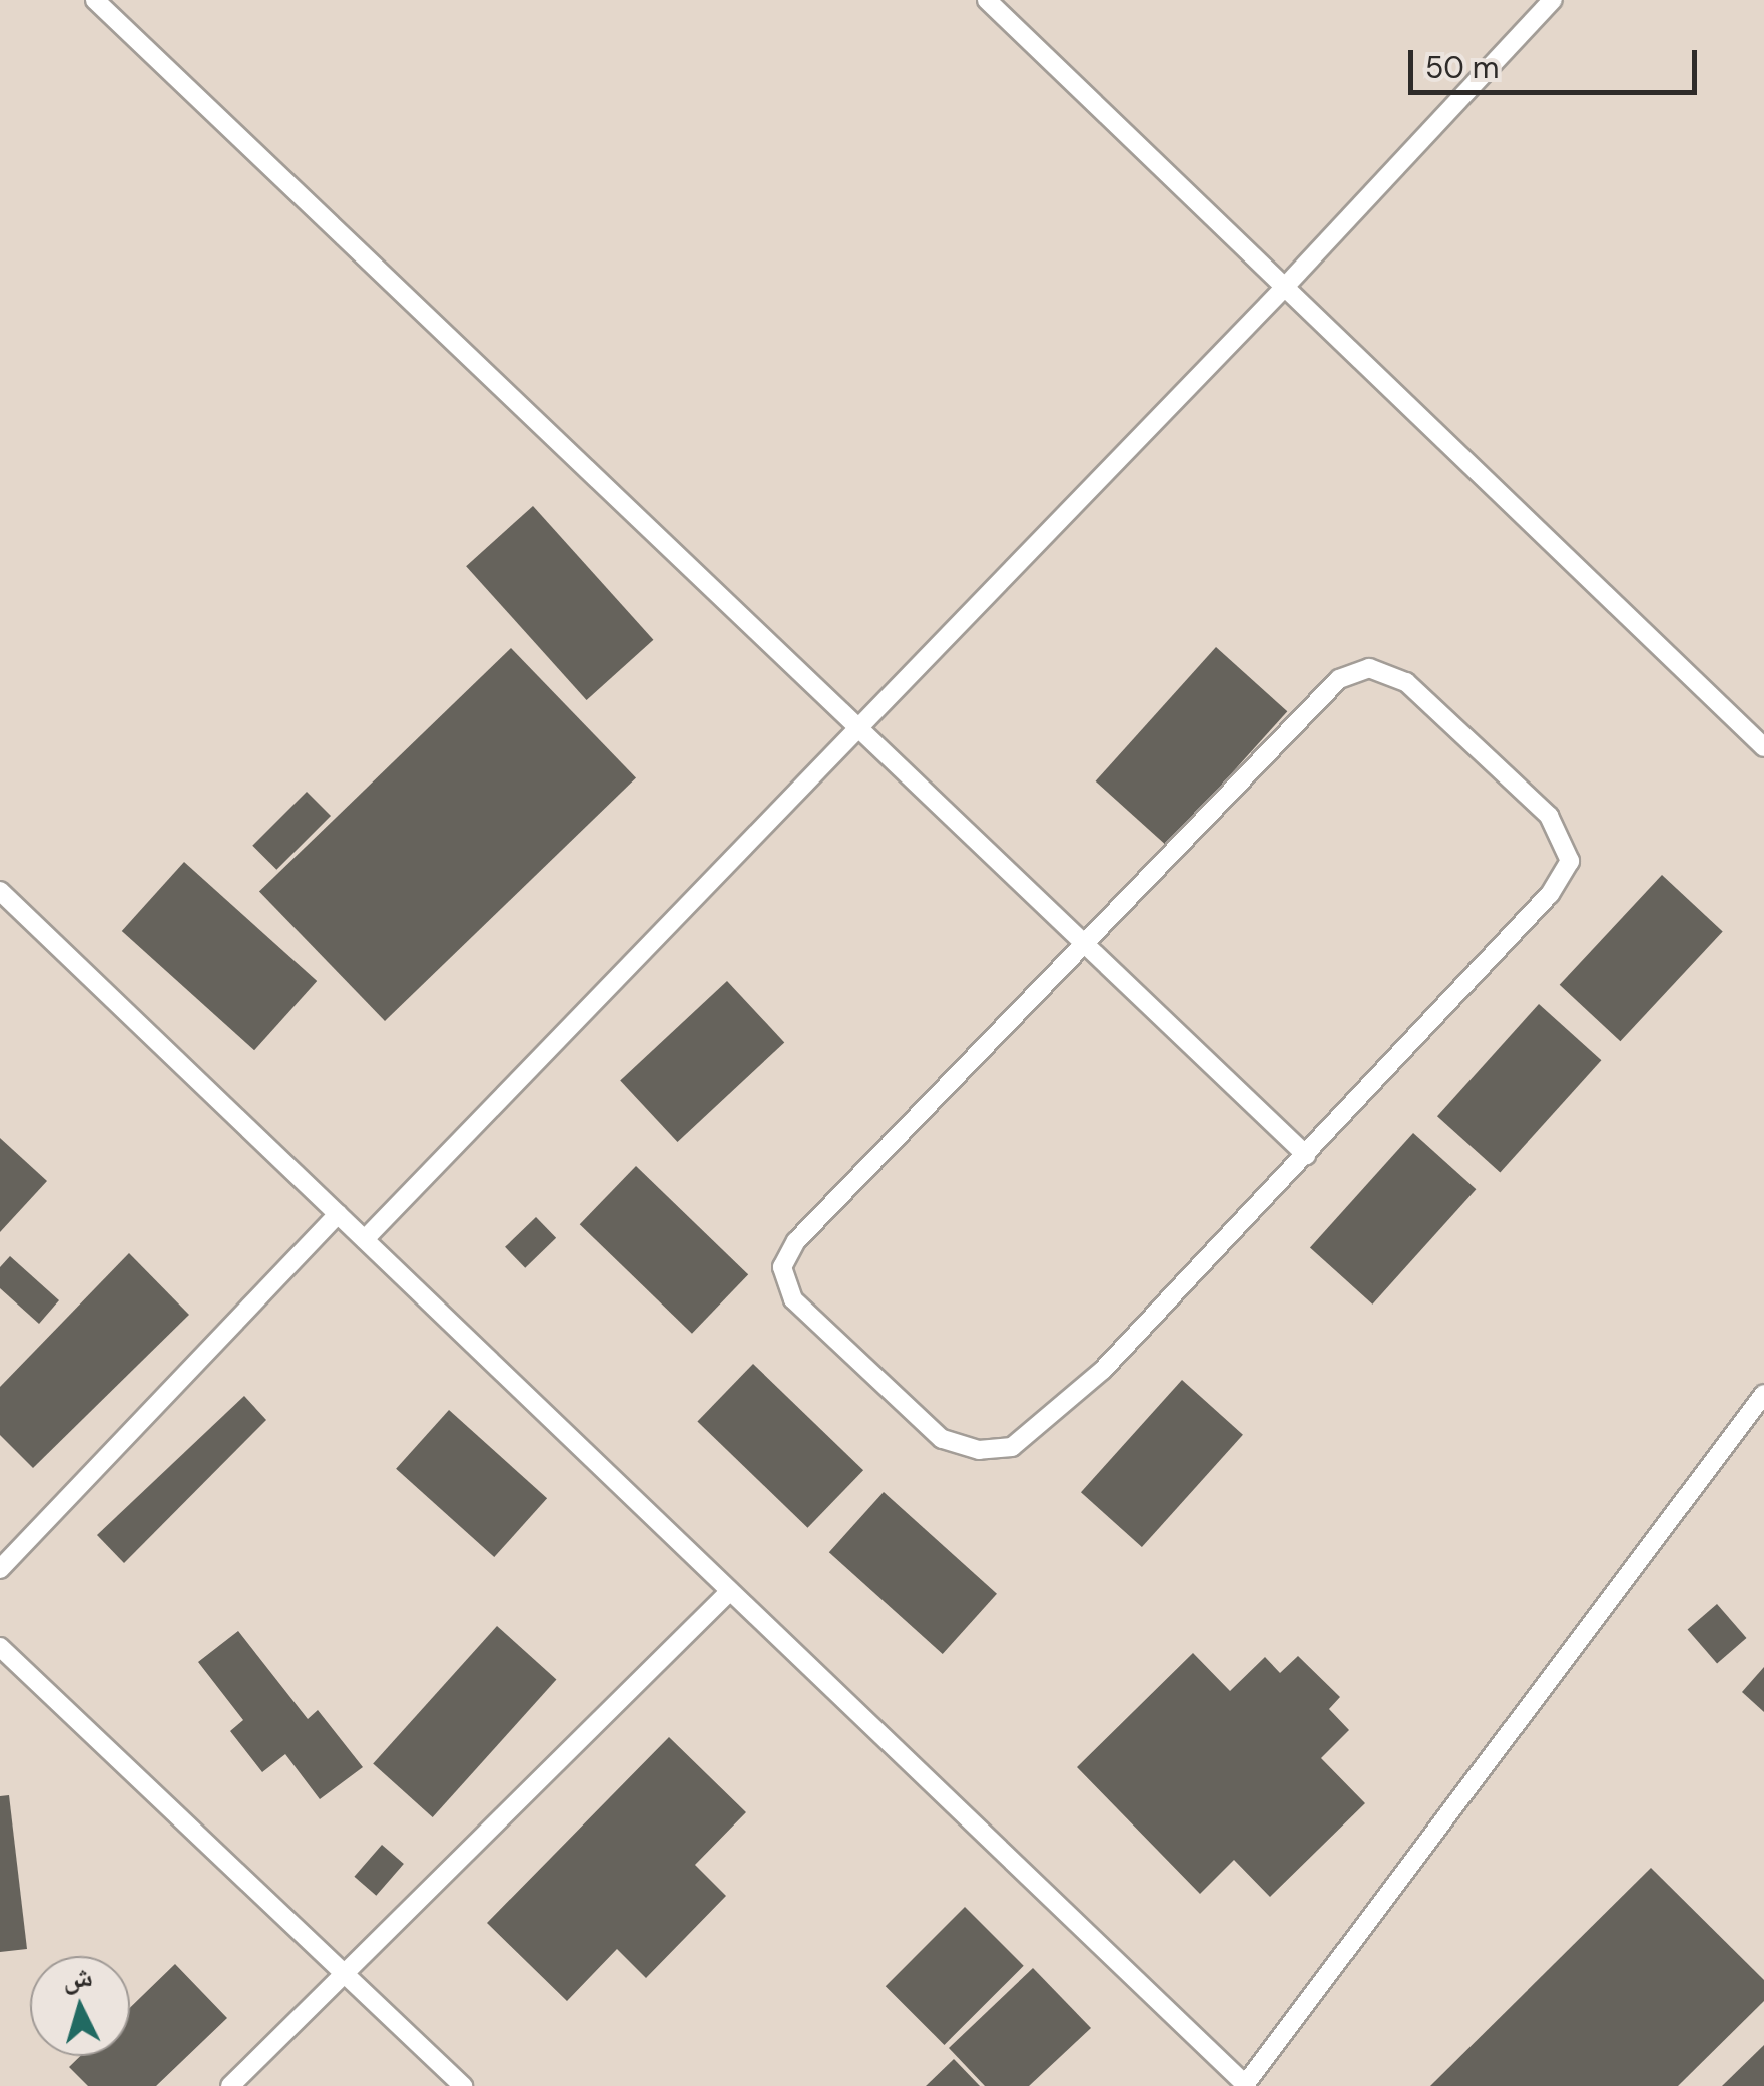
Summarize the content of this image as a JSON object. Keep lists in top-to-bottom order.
{
  "scale_bar": "50 m",
  "north": "top"
}
